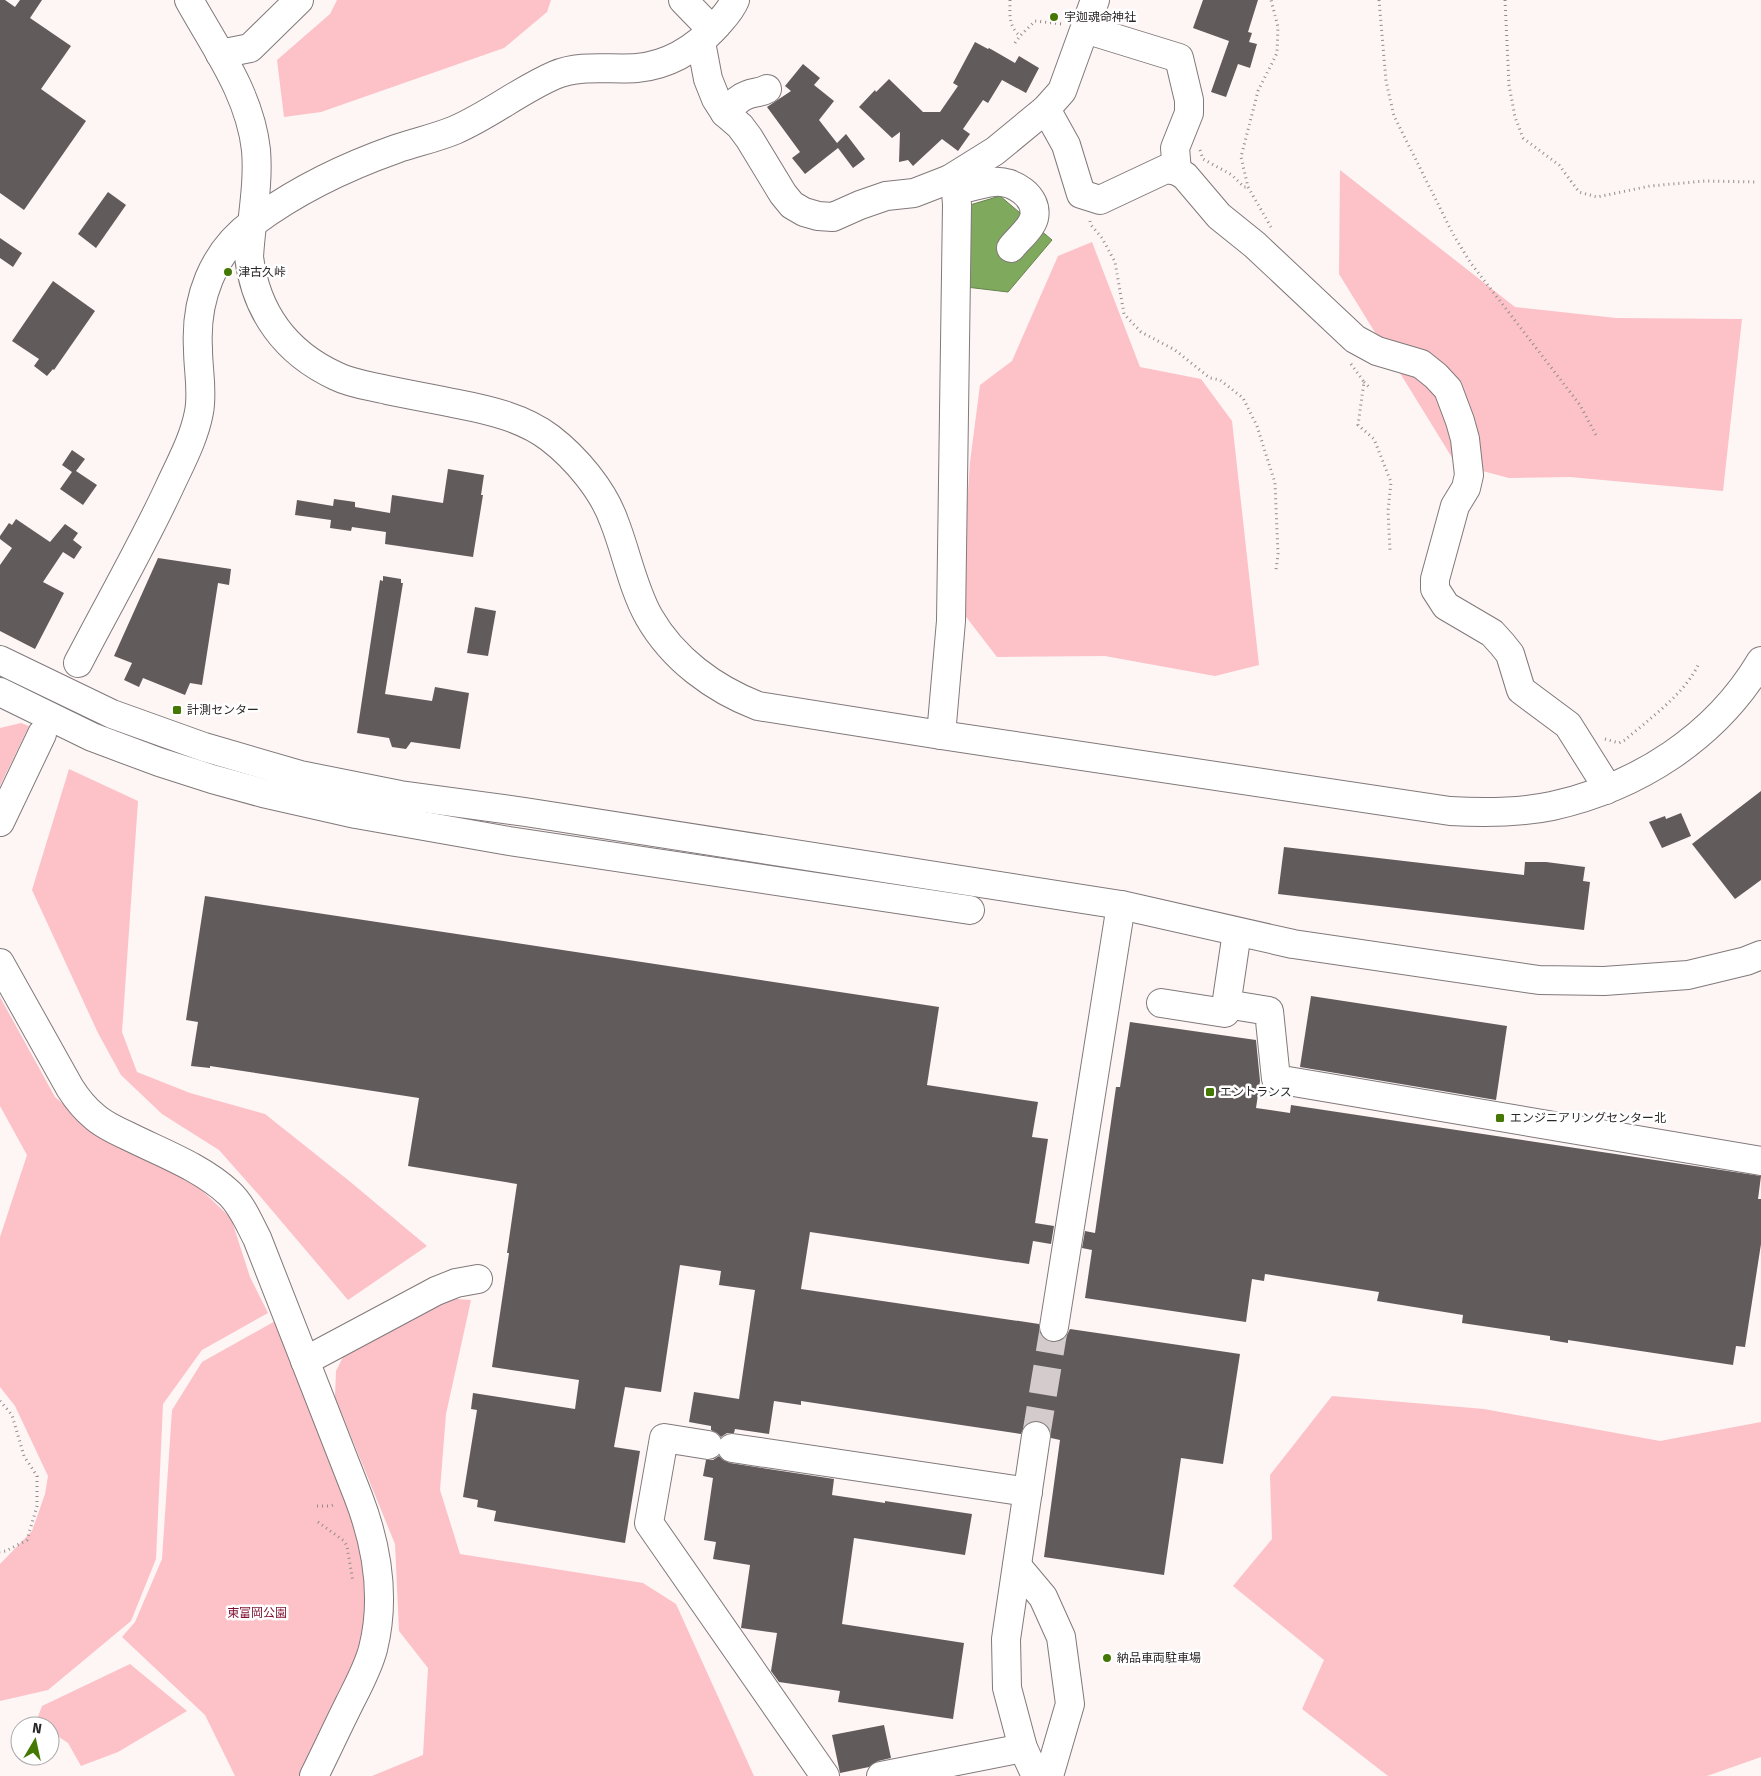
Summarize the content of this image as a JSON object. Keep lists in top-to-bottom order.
{
  "parks": ["東富岡公園"],
  "places": {
    "other": ["宇迦魂命神社", "津古久峠", "納品車両駐車場"],
    "transit": ["計測センター", "エントランス", "エンジニアリングセンター北"]
  },
  "north": "top"
}
